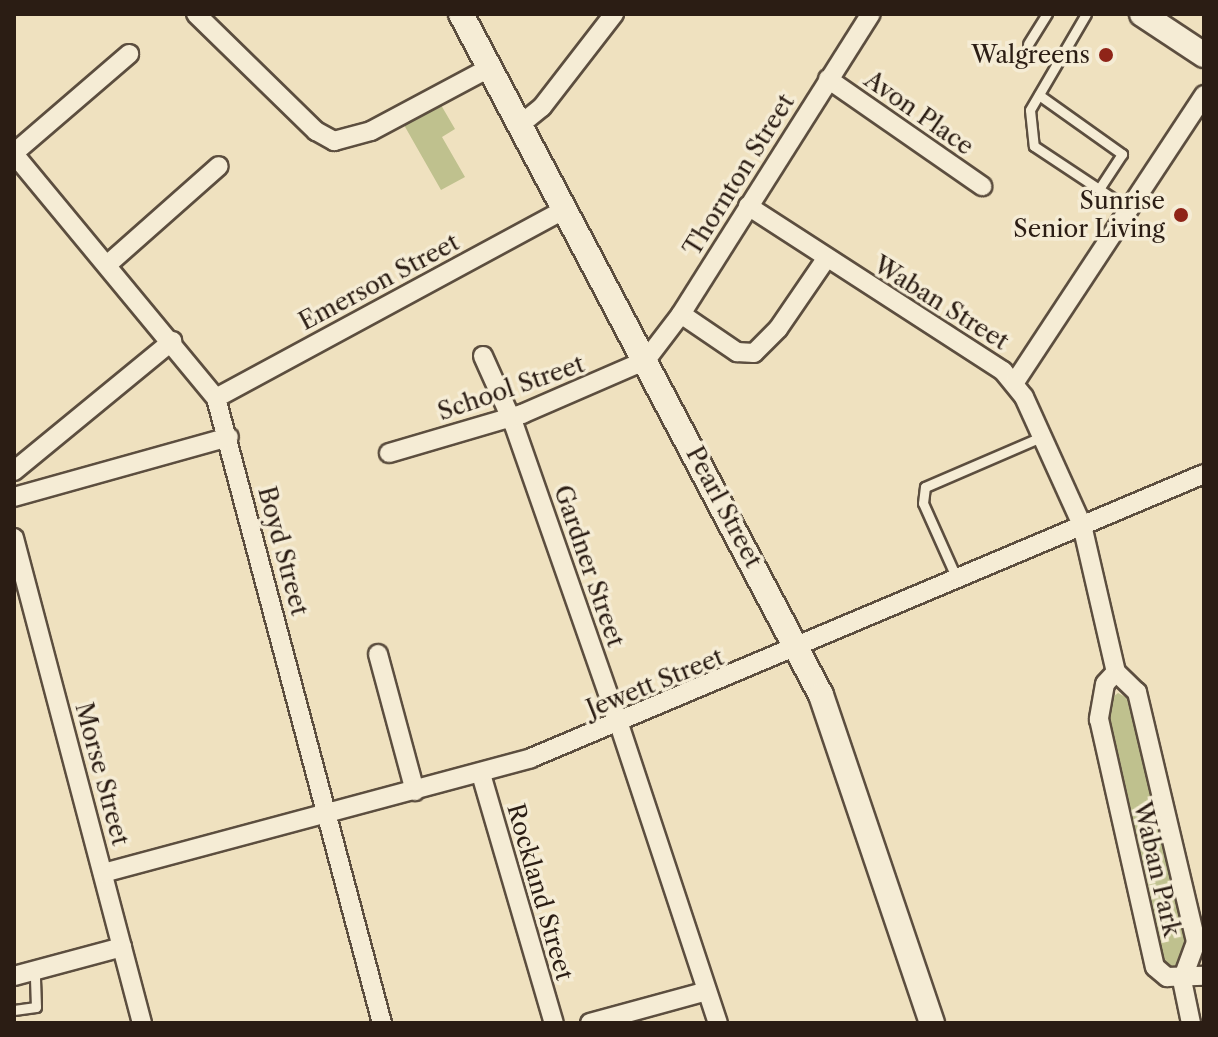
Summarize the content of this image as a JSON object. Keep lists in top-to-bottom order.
{
  "streets": {
    "street": [
      "Avon Place",
      "Thornton Street",
      "Emerson Street",
      "Waban Street",
      "School Street",
      "Pearl Street",
      "Boyd Street",
      "Gardner Street",
      "Jewett Street",
      "Morse Street",
      "Waban Park",
      "Rockland Street"
    ]
  },
  "crossings": [
    ["Avon Place", "Thornton Street"],
    ["Thornton Street", "Waban Street"],
    ["Thornton Street", "School Street"],
    ["Thornton Street", "Pearl Street"],
    ["Emerson Street", "Pearl Street"],
    ["Emerson Street", "Boyd Street"],
    ["Waban Street", "Jewett Street"],
    ["Waban Street", "Waban Park"],
    ["School Street", "Pearl Street"],
    ["School Street", "Gardner Street"],
    ["Pearl Street", "Jewett Street"],
    ["Boyd Street", "Jewett Street"],
    ["Gardner Street", "Jewett Street"],
    ["Jewett Street", "Morse Street"],
    ["Jewett Street", "Waban Park"],
    ["Jewett Street", "Rockland Street"]
  ],
  "places": ["Walgreens", "Sunrise Senior Living"]
}
